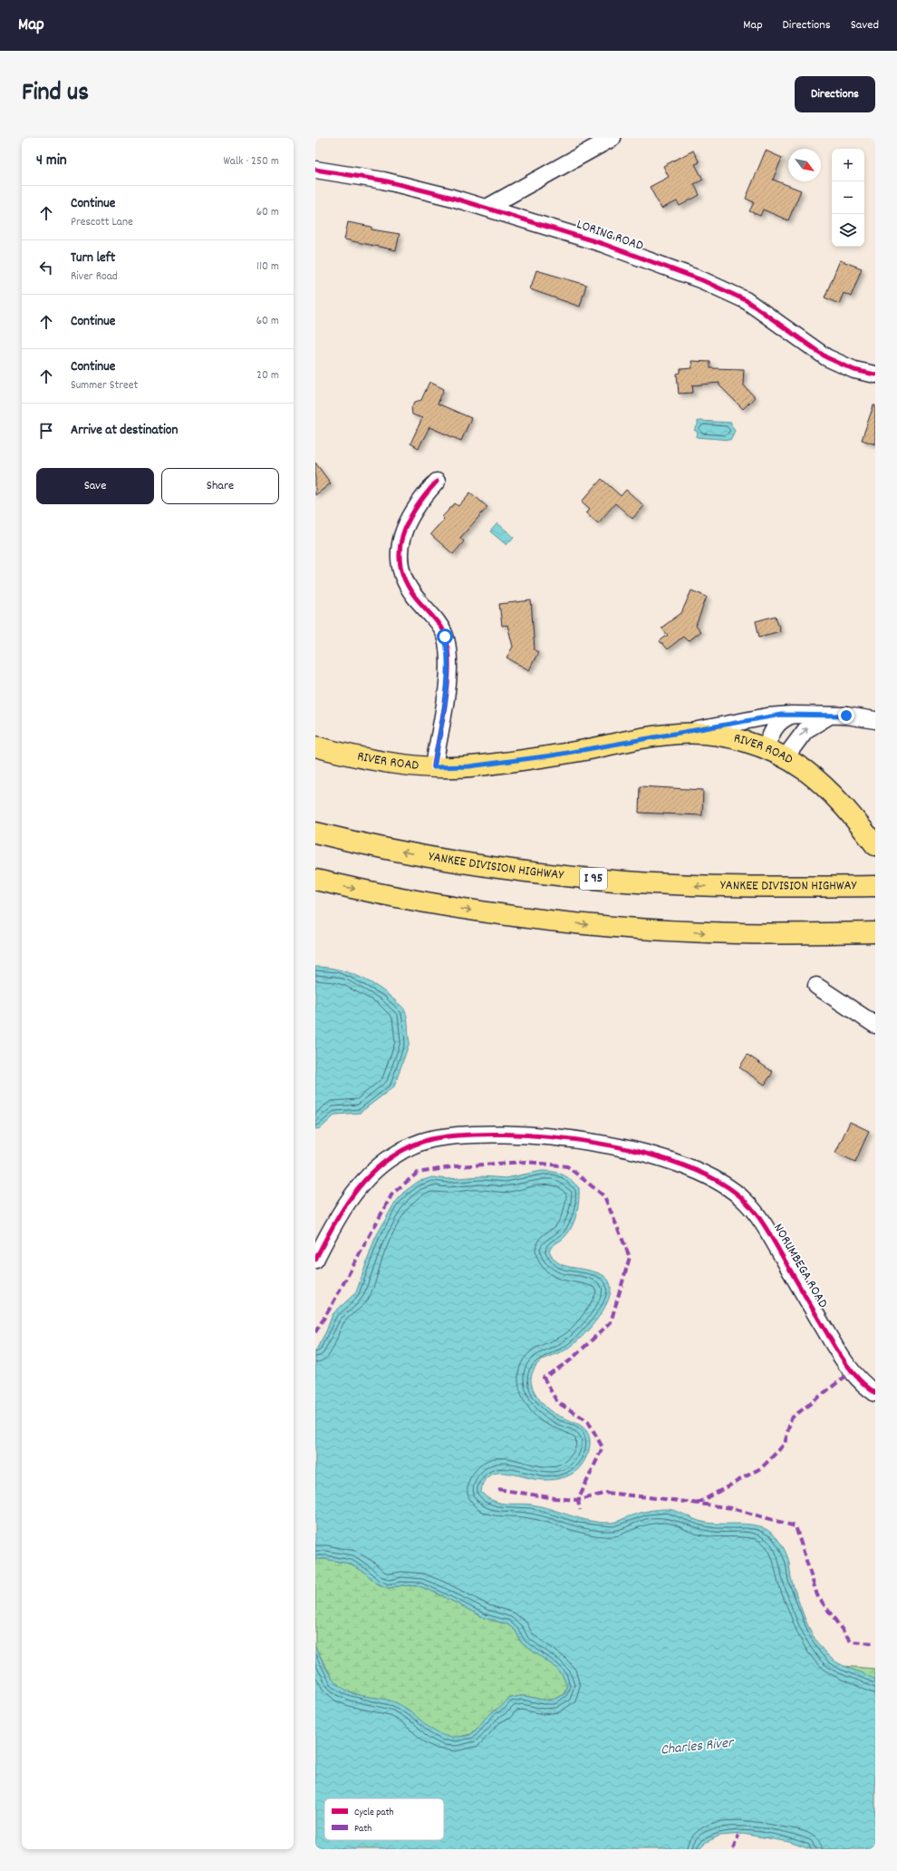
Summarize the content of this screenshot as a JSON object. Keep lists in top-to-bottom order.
{
  "streets": {
    "main road": ["RIVER ROAD", "YANKEE DIVISION HIGHWAY", "I 95"],
    "street": ["LORING ROAD", "NORUMBEGA ROAD"]
  },
  "water": ["Charles River"],
  "legend": ["Cycle path", "Path"],
  "north": "bottom right",
  "page": {
    "header": "Map",
    "nav": ["Map", "Directions", "Saved"],
    "title": "Find us",
    "buttons": [
      "Directions",
      ["Save", "Share"]
    ],
    "heading": ["4 min", "Walk · 250 m"],
    "map_buttons": ["+", "−"],
    "list": [
      ["Continue", "Prescott Lane", "60 m"],
      ["Turn left", "River Road", "110 m"],
      ["Continue", "60 m"],
      ["Continue", "Summer Street", "20 m"],
      "Arrive at destination"
    ]
  }
}
